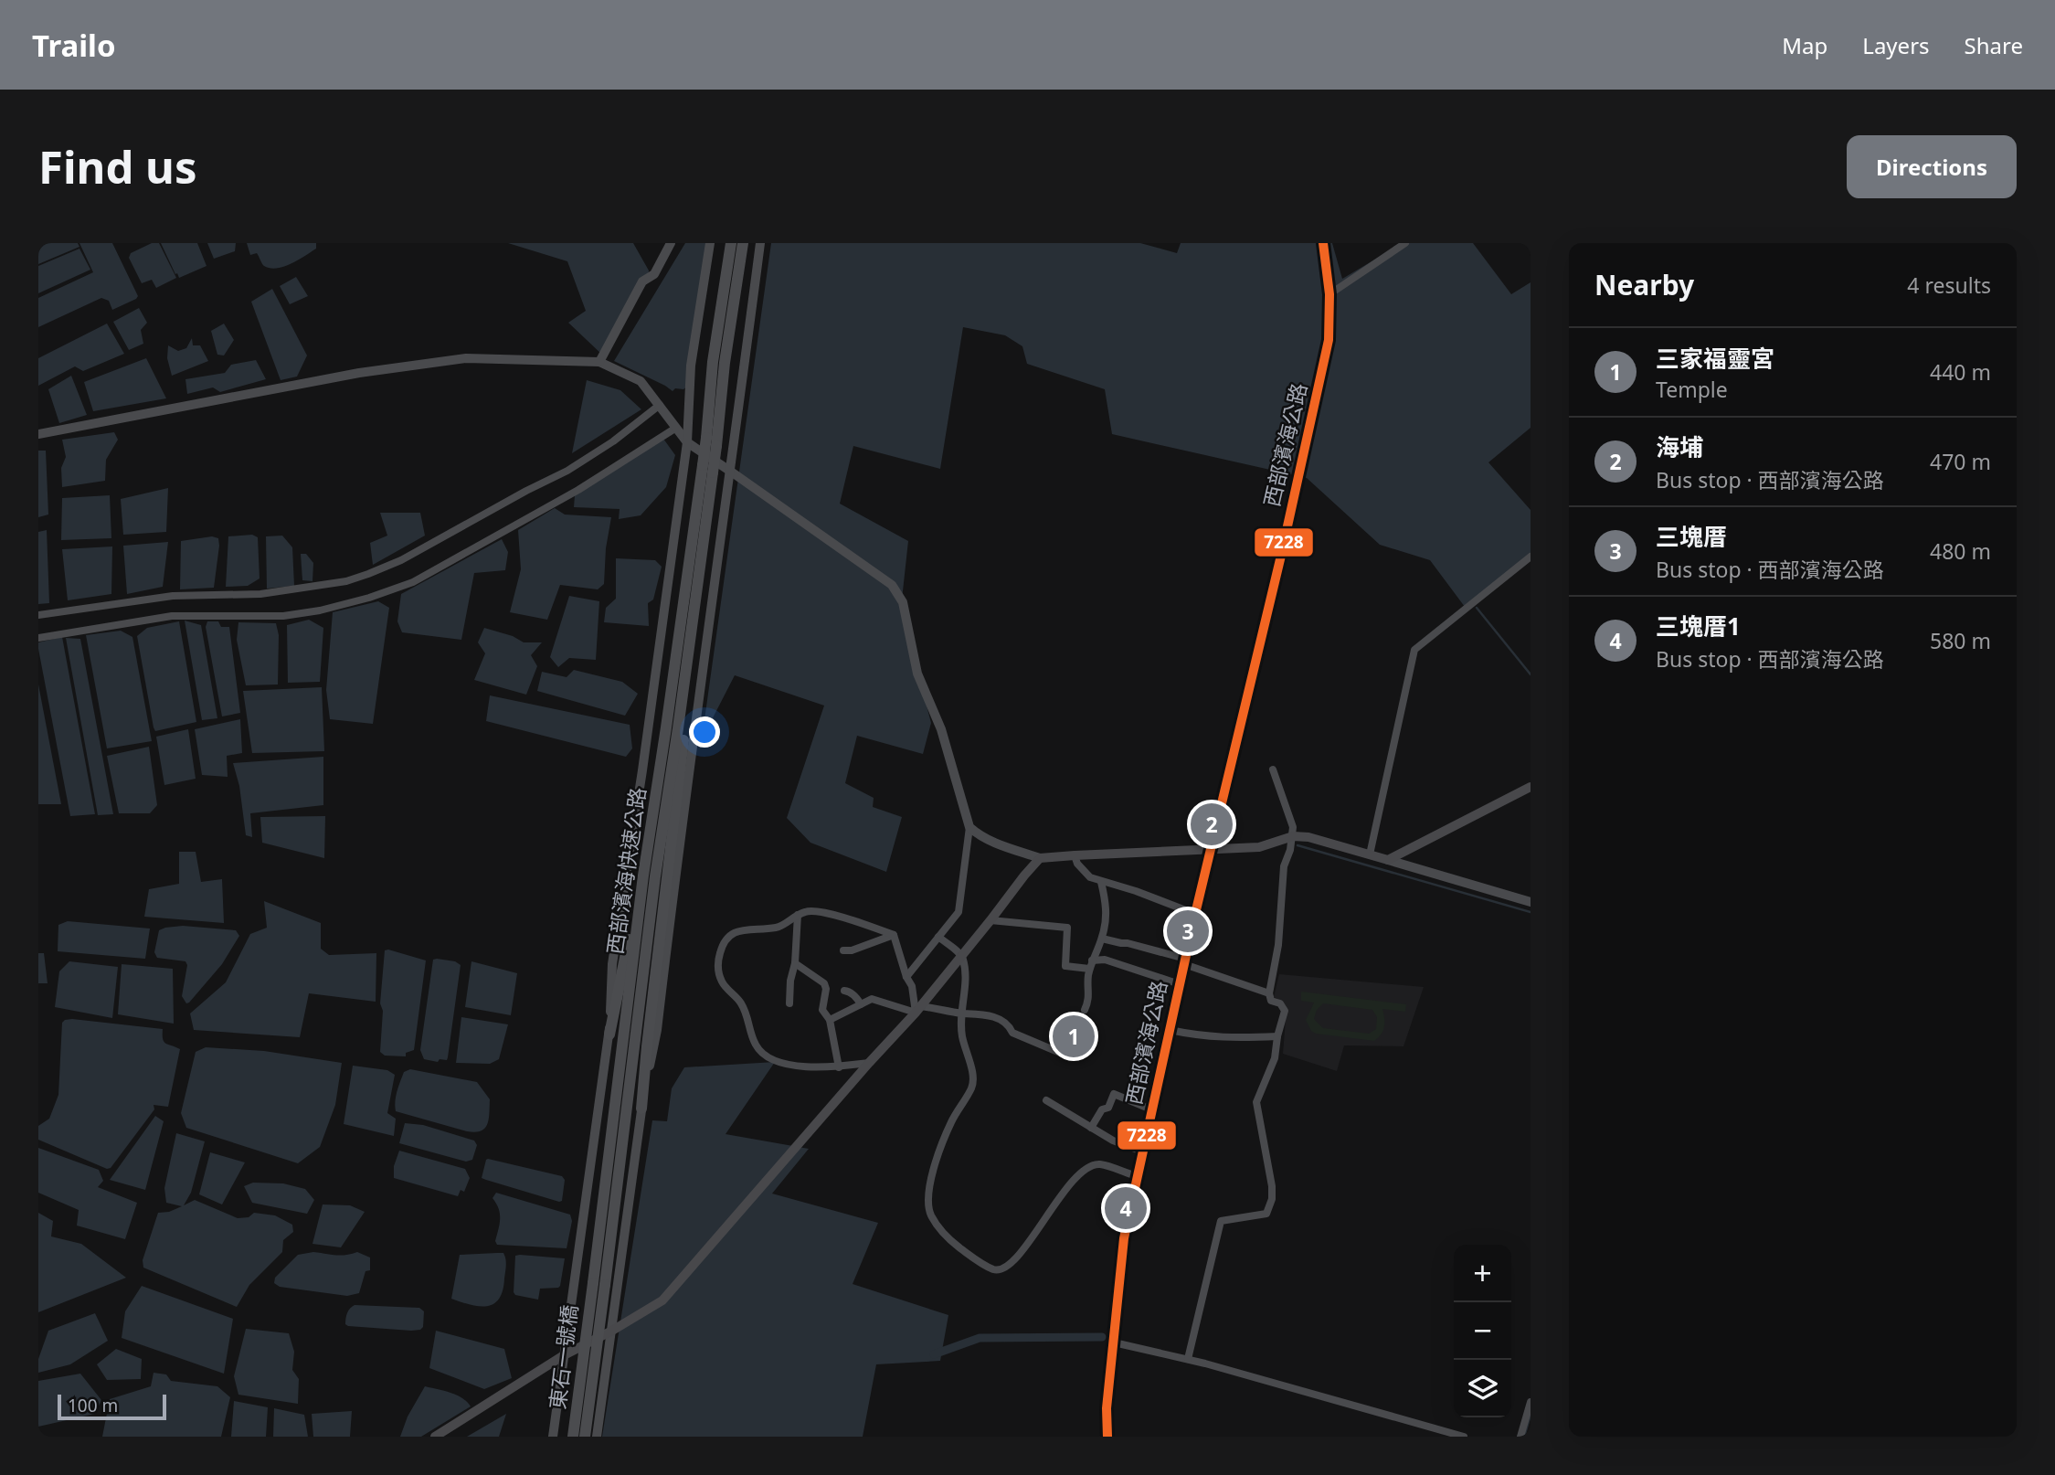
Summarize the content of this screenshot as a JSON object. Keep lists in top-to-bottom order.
{
  "streets": {
    "main road": ["西部濱海公路", "西部濱海快速公路", "東石一號橋"]
  },
  "crossings": [
    ["西部濱海快速公路", "東石一號橋"]
  ],
  "lines": ["transit line 7228"],
  "scale_bar": "100 m",
  "page": {
    "header": "Trailo",
    "nav": ["Map", "Layers", "Share"],
    "buttons": "Directions",
    "title": "Find us",
    "heading": ["Nearby", "4 results"],
    "list": [
      {
        "mark": "1",
        "name": "三家福靈宮",
        "note": "Temple",
        "value": "440 m"
      },
      {
        "mark": "2",
        "name": "海埔",
        "note": "Bus stop · 西部濱海公路",
        "value": "470 m"
      },
      {
        "mark": "3",
        "name": "三塊厝",
        "note": "Bus stop · 西部濱海公路",
        "value": "480 m"
      },
      {
        "mark": "4",
        "name": "三塊厝1",
        "note": "Bus stop · 西部濱海公路",
        "value": "580 m"
      }
    ],
    "pins": [
      "2",
      "3",
      "1",
      "4"
    ],
    "map_buttons": ["+", "−"],
    "scale": "100 m"
  }
}
